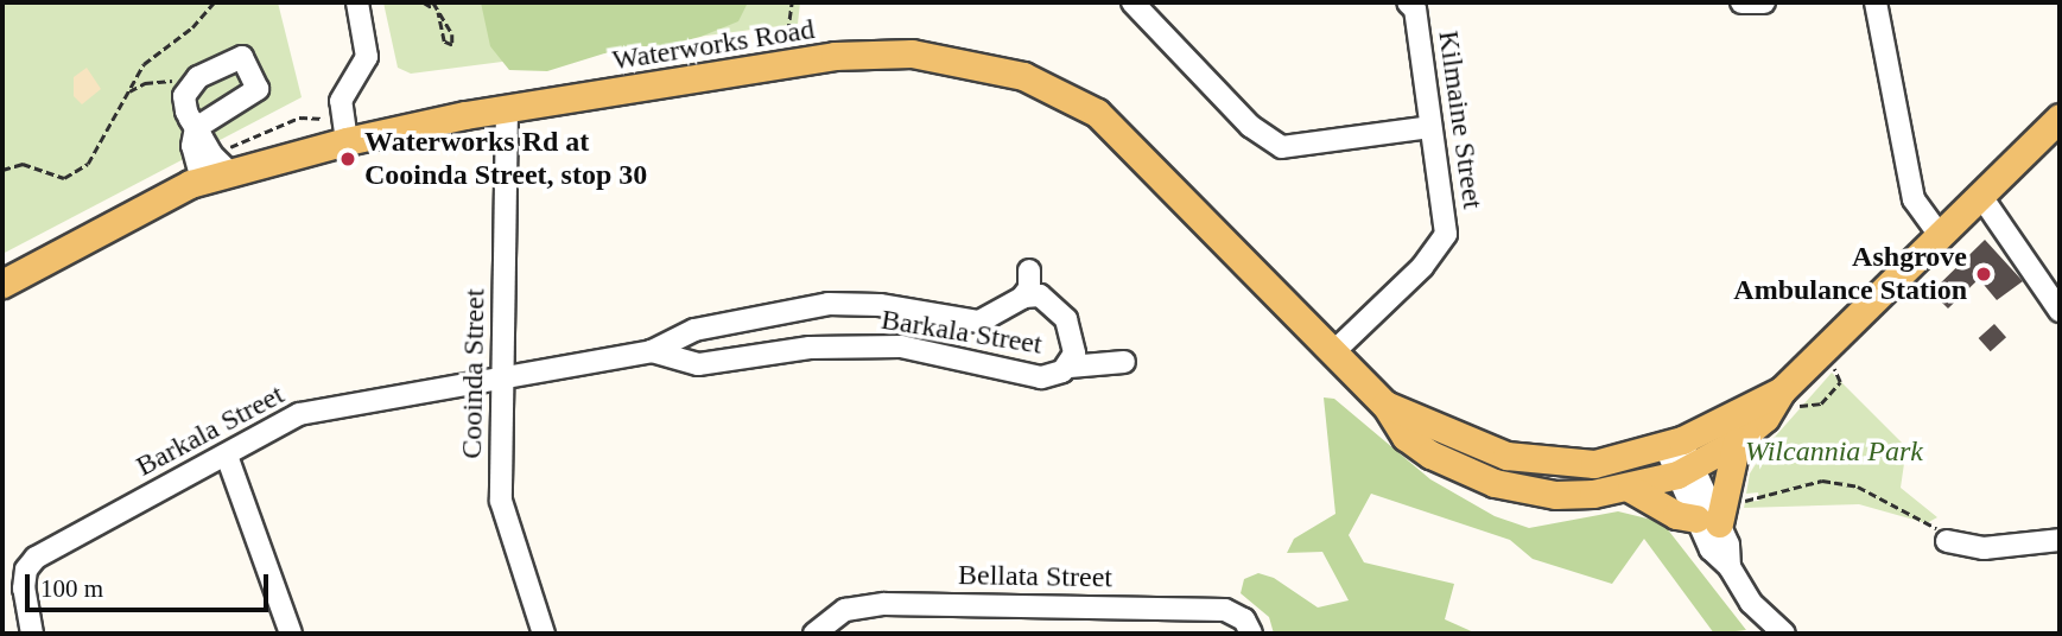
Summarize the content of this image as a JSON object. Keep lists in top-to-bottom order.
{
  "streets": {
    "main road": ["Waterworks Road"],
    "street": [
      "Kilmaine Street",
      "Barkala Street",
      "Cooinda Street",
      "Bellata Street"
    ]
  },
  "crossings": [
    ["Waterworks Road", "Kilmaine Street"],
    ["Waterworks Road", "Cooinda Street"],
    ["Barkala Street", "Cooinda Street"]
  ],
  "parks": ["Wilcannia Park"],
  "places": ["Waterworks Rd at Cooinda Street, stop 30", "Ashgrove Ambulance Station"],
  "scale_bar": "100 m"
}
